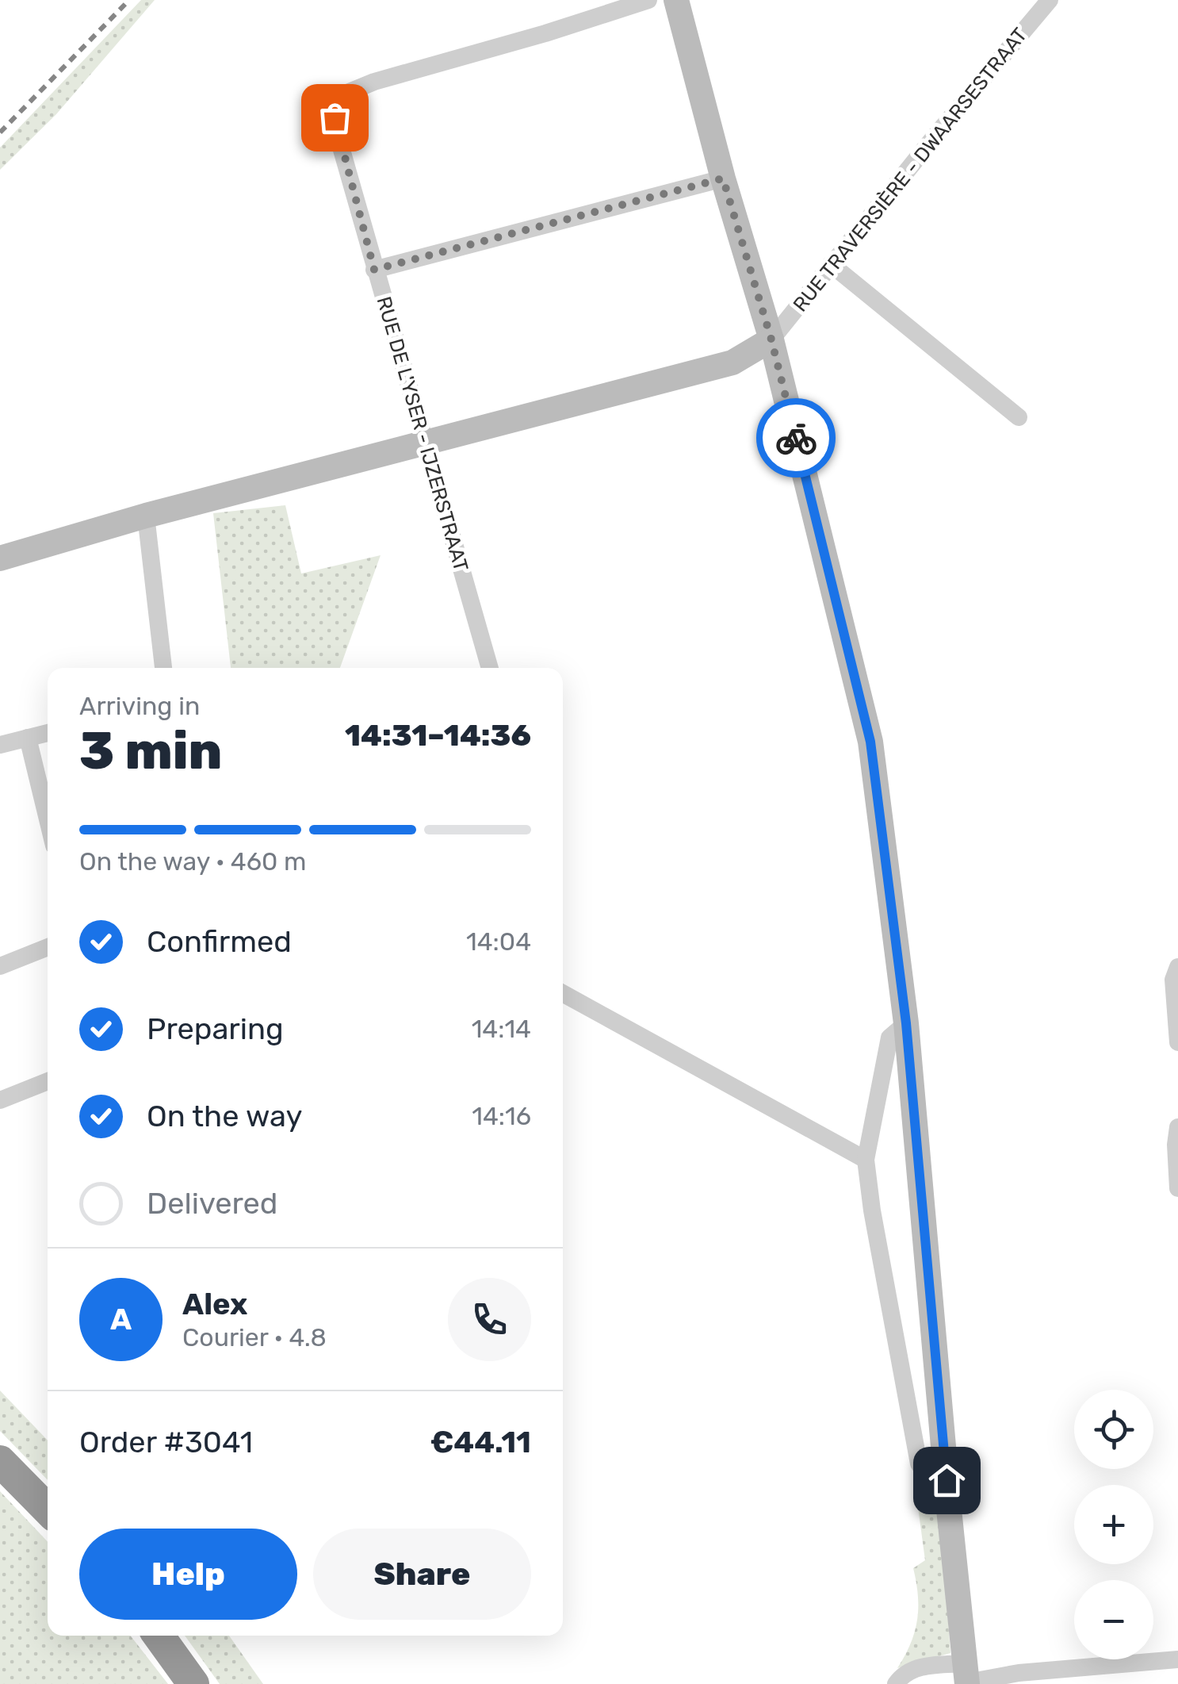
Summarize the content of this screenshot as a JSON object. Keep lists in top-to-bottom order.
{
  "streets": {
    "street": ["RUE TRAVERSIÈRE - DWAARSESTRAAT", "RUE DE L'YSER - IJZERSTRAAT"]
  },
  "page": {
    "heading": ["3 min", "Arriving in", "14:31–14:36"],
    "panel": [
      "Alex",
      "Courier · 4.8",
      "Order #3041",
      "€44.11"
    ],
    "bar": "On the way · 460 m",
    "list": [
      ["Confirmed", "14:04"],
      ["Preparing", "14:14"],
      ["On the way", "14:16"],
      "Delivered"
    ],
    "round": "A",
    "map_buttons": ["+", "−"],
    "buttons": ["Help", "Share"]
  }
}
